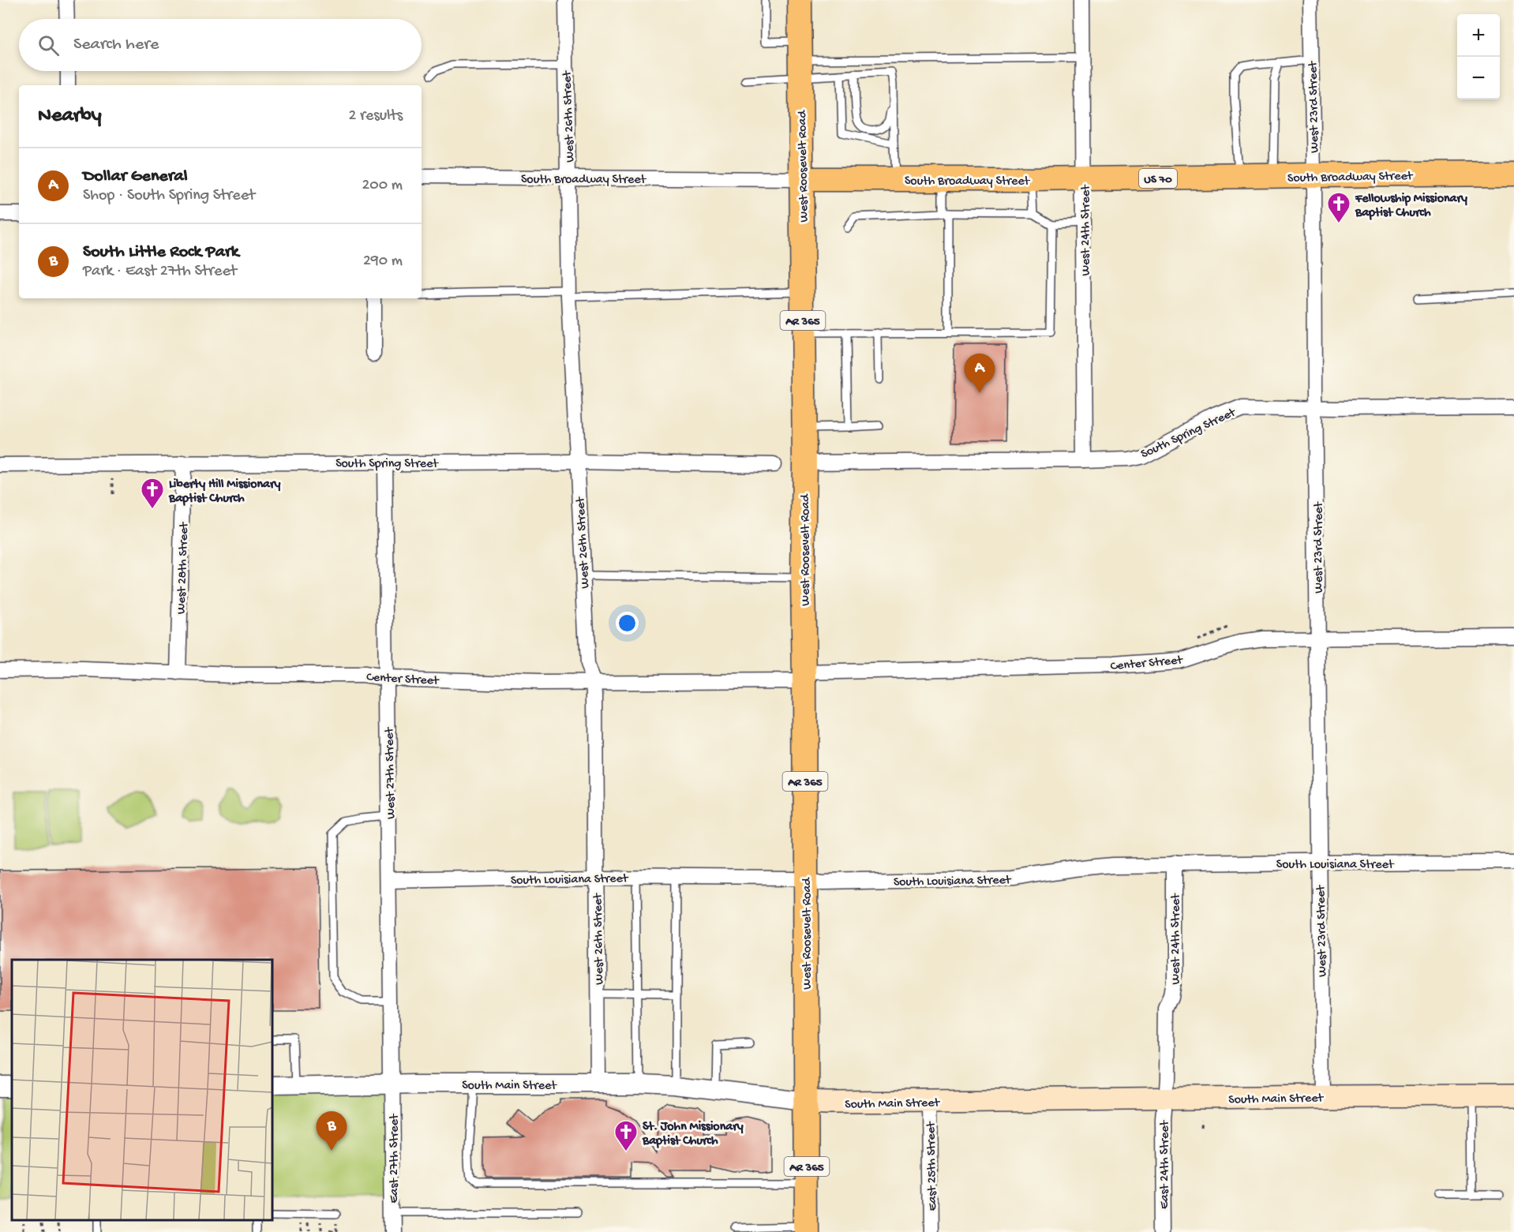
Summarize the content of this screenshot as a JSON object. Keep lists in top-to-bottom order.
{
  "streets": {
    "main road": [
      "West Roosevelt Road",
      "South Broadway Street",
      "US 70",
      "AR 365",
      "South Main Street"
    ],
    "street": [
      "West 23rd Street",
      "West 26th Street",
      "West 24th Street",
      "South Spring Street",
      "West 28th Street",
      "Center Street",
      "West 27th Street",
      "South Louisiana Street",
      "East 27th Street",
      "East 24th Street",
      "East 25th Street"
    ]
  },
  "crossings": [
    ["West 23rd Street", "South Broadway Street"],
    ["West 23rd Street", "South Spring Street"],
    ["West 23rd Street", "Center Street"],
    ["West 23rd Street", "South Louisiana Street"],
    ["West 23rd Street", "South Main Street"],
    ["West 26th Street", "South Broadway Street"],
    ["West 26th Street", "South Spring Street"],
    ["West 26th Street", "Center Street"],
    ["West 26th Street", "South Louisiana Street"],
    ["West 26th Street", "South Main Street"],
    ["West Roosevelt Road", "South Broadway Street"],
    ["West Roosevelt Road", "AR 365"],
    ["West Roosevelt Road", "South Spring Street"],
    ["West Roosevelt Road", "Center Street"],
    ["West Roosevelt Road", "South Louisiana Street"],
    ["West Roosevelt Road", "South Main Street"],
    ["South Broadway Street", "West 24th Street"],
    ["West 24th Street", "South Spring Street"],
    ["West 24th Street", "South Louisiana Street"],
    ["West 24th Street", "South Main Street"],
    ["West 24th Street", "East 24th Street"],
    ["AR 365", "South Main Street"],
    ["South Spring Street", "West 28th Street"],
    ["South Spring Street", "West 27th Street"],
    ["West 28th Street", "Center Street"],
    ["Center Street", "West 27th Street"],
    ["West 27th Street", "South Louisiana Street"],
    ["West 27th Street", "South Main Street"],
    ["West 27th Street", "East 27th Street"],
    ["South Main Street", "East 27th Street"],
    ["South Main Street", "East 24th Street"],
    ["South Main Street", "East 25th Street"]
  ],
  "places": {
    "church": ["Fellowship Missionary Baptist Church", "Liberty Hill Missionary Baptist Church", "St. John Missionary Baptist Church"]
  },
  "page": {
    "map_buttons": ["+", "−"],
    "search": "Search here",
    "heading": ["Nearby", "2 results"],
    "list": [
      {
        "mark": "A",
        "name": "Dollar General",
        "note": "Shop · South Spring Street",
        "value": "200 m"
      },
      {
        "mark": "B",
        "name": "South Little Rock Park",
        "note": "Park · East 27th Street",
        "value": "290 m"
      }
    ],
    "pins": ["A", "B"]
  }
}
